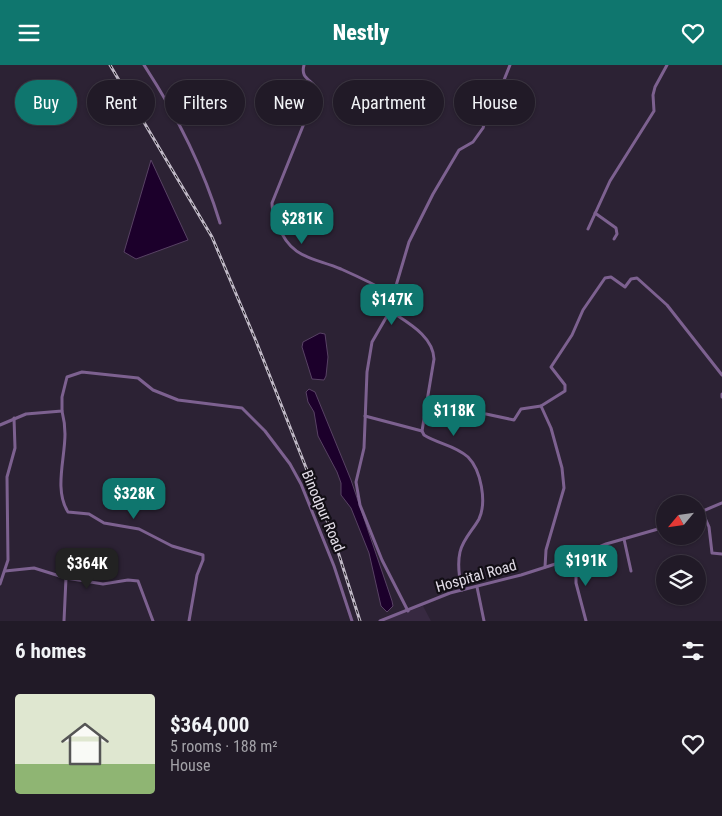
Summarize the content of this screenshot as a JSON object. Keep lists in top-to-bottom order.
{
  "streets": {
    "street": ["Binodpur Road", "Hospital Road"]
  },
  "north": "bottom left",
  "page": {
    "header": "Nestly",
    "chip": [
      "Buy",
      "Rent",
      "Filters",
      "New",
      "Apartment",
      "House"
    ],
    "price": [
      "$281K",
      "$147K",
      "$118K",
      "$328K",
      "$191K",
      "$364K"
    ],
    "heading": "6 homes",
    "list": [
      {
        "name": "$364,000",
        "note": "5 rooms · 188 m² · House"
      }
    ]
  }
}
